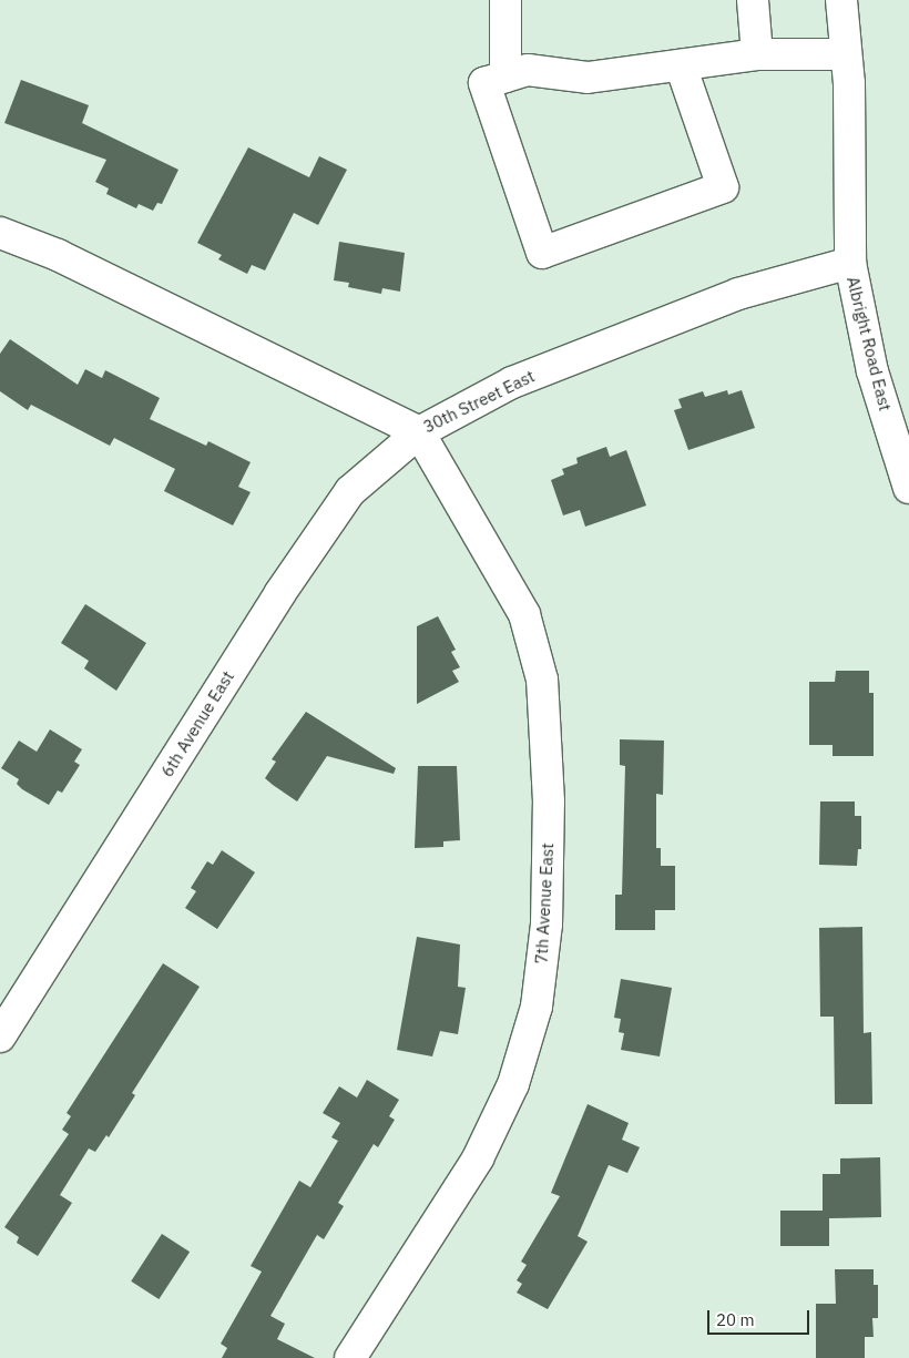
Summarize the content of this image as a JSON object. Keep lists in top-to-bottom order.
{
  "streets": {
    "street": [
      "Albright Road East",
      "30th Street East",
      "6th Avenue East",
      "7th Avenue East"
    ]
  },
  "crossings": [
    ["Albright Road East", "30th Street East"],
    ["30th Street East", "6th Avenue East"],
    ["30th Street East", "7th Avenue East"],
    ["6th Avenue East", "7th Avenue East"]
  ],
  "scale_bar": "20 m"
}
